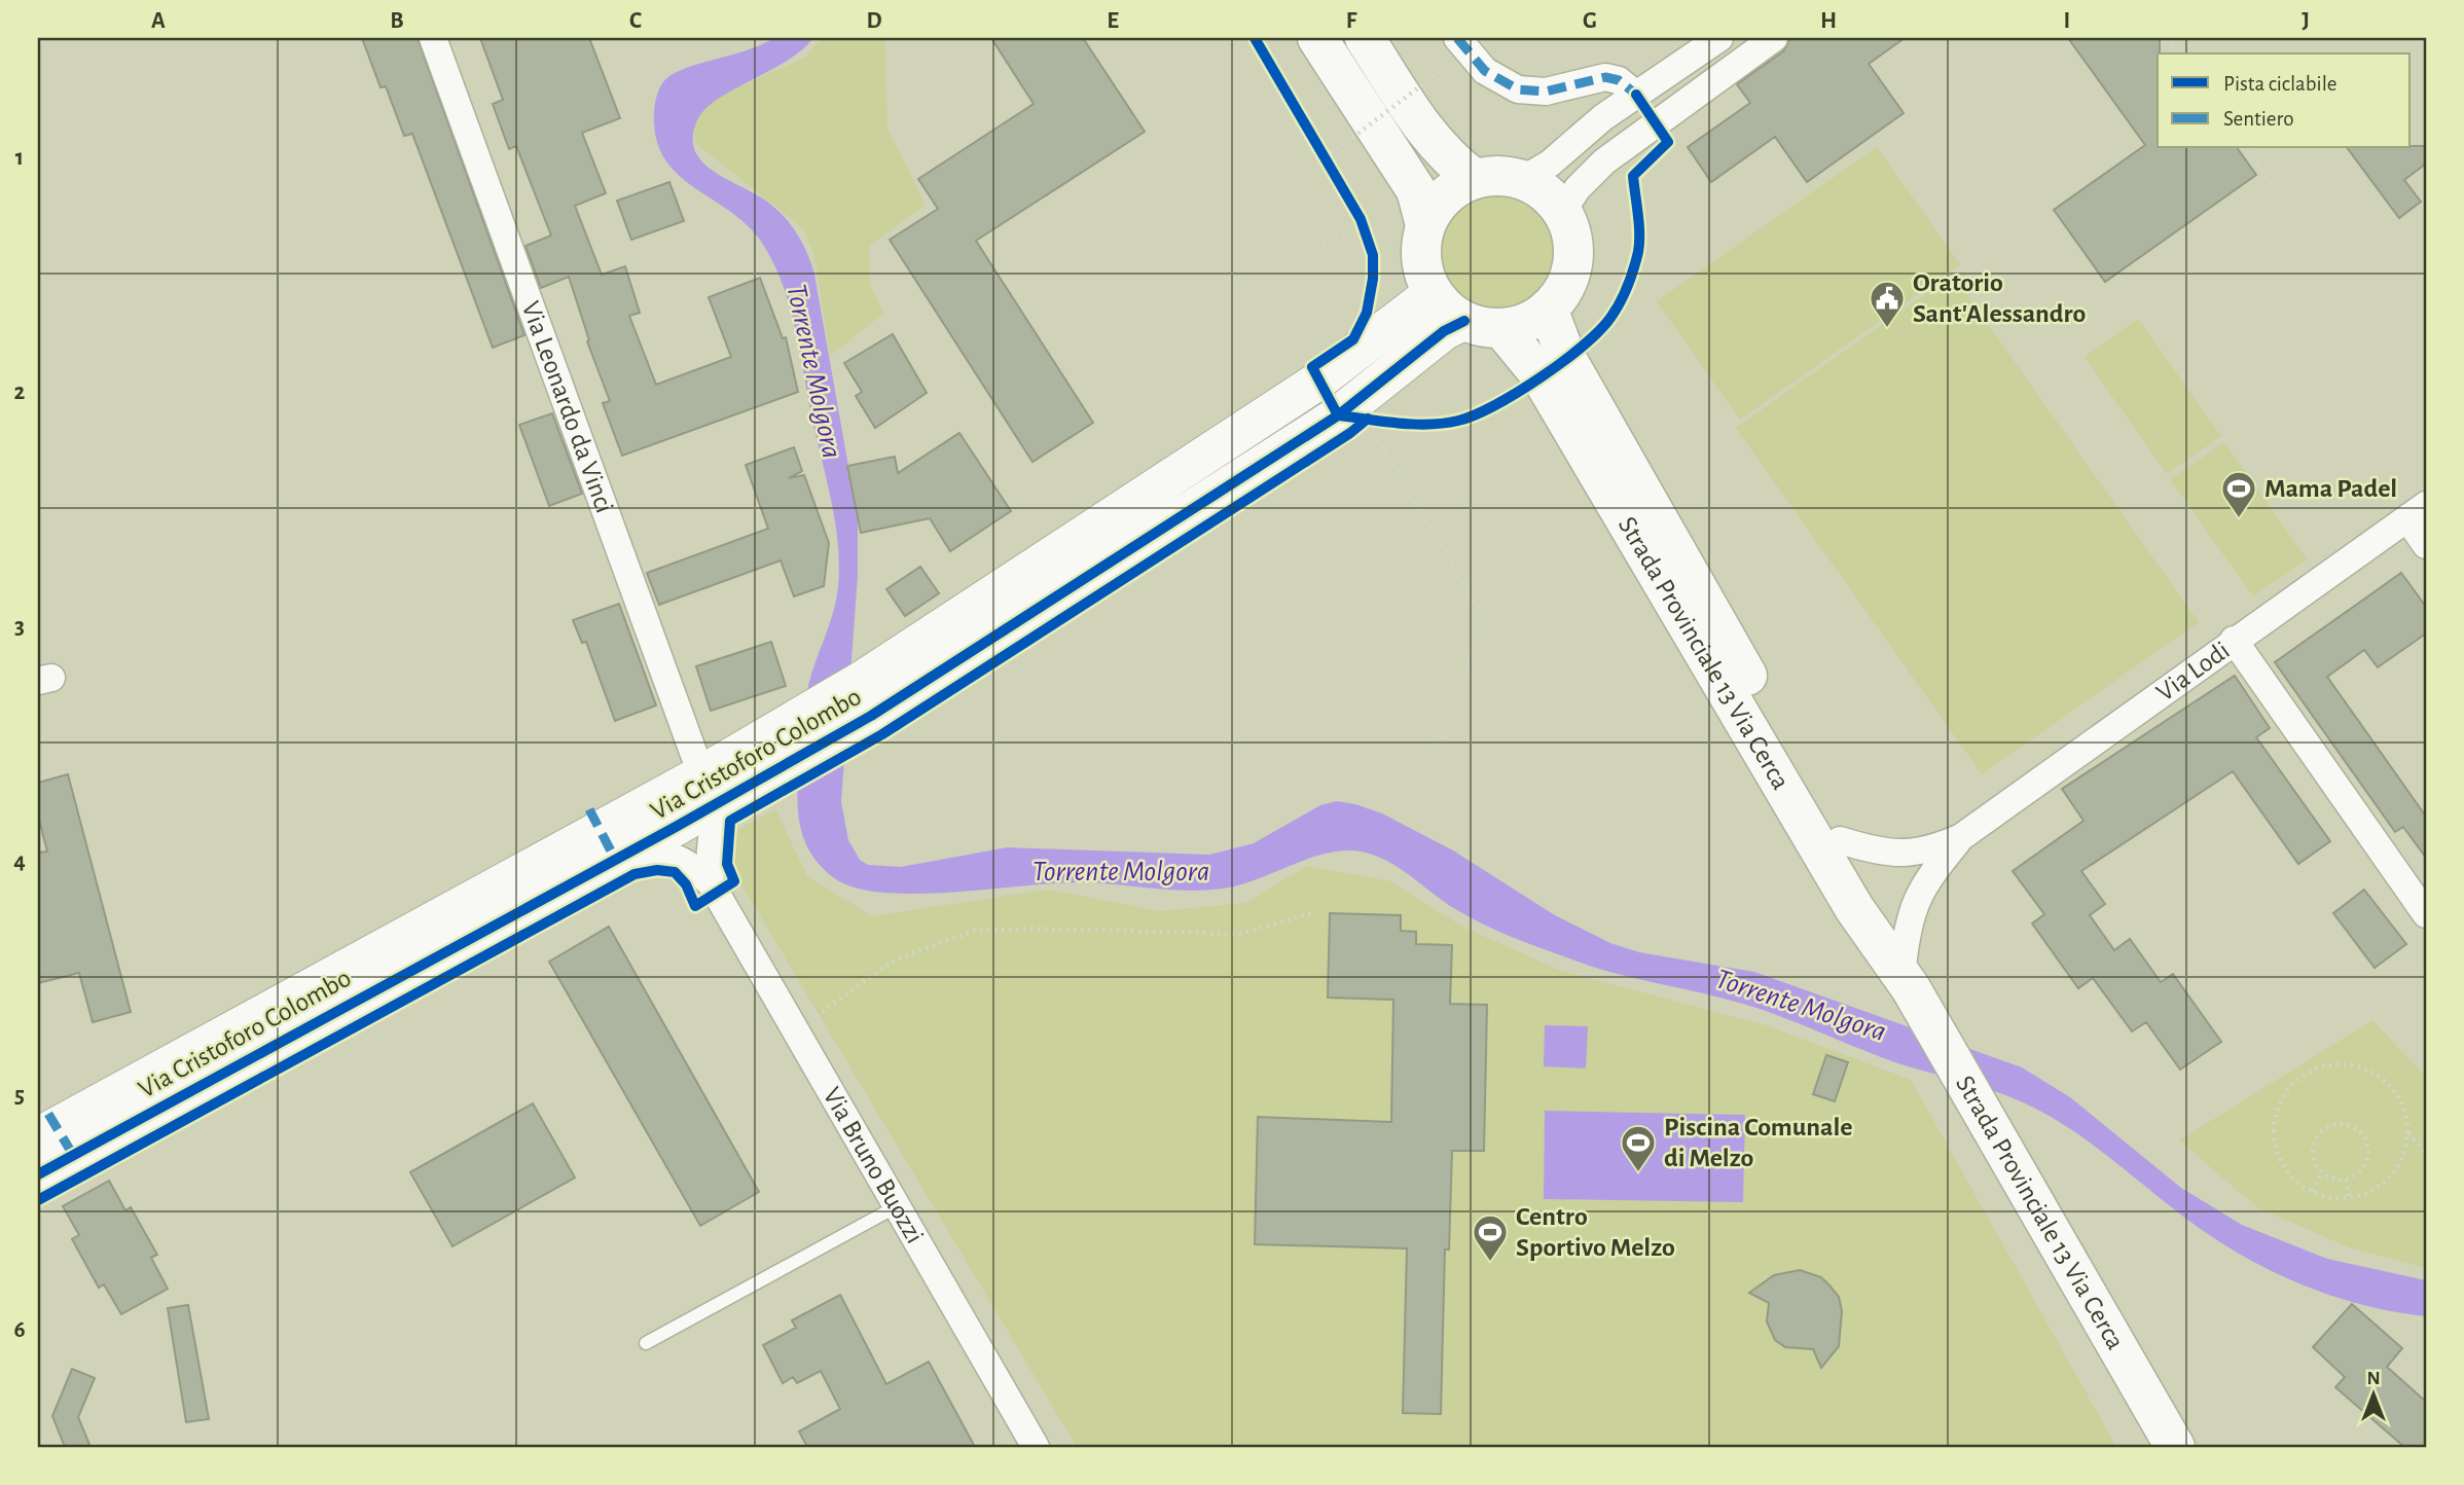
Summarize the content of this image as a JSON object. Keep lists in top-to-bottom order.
{
  "streets": {
    "main road": ["Strada Provinciale 13 Via Cerca"],
    "street": [
      "Via Leonardo da Vinci",
      "Via Lodi",
      "Via Cristoforo Colombo",
      "Via Bruno Buozzi"
    ]
  },
  "crossings": [
    ["Via Leonardo da Vinci", "Via Cristoforo Colombo"],
    ["Strada Provinciale 13 Via Cerca", "Via Lodi"],
    ["Strada Provinciale 13 Via Cerca", "Via Cristoforo Colombo"],
    ["Via Cristoforo Colombo", "Via Bruno Buozzi"]
  ],
  "water": ["Torrente Molgora"],
  "places": {
    "public building": ["Oratorio Sant'Alessandro"],
    "sports": ["Mama Padel", "Piscina Comunale di Melzo", "Centro Sportivo Melzo"]
  },
  "legend": ["Pista ciclabile", "Sentiero"],
  "north": "top",
  "grid": {
    "columns": [
      "A",
      "B",
      "C",
      "D",
      "E",
      "F",
      "G",
      "H",
      "I",
      "J"
    ],
    "rows": [
      "1",
      "2",
      "3",
      "4",
      "5",
      "6"
    ]
  }
}
